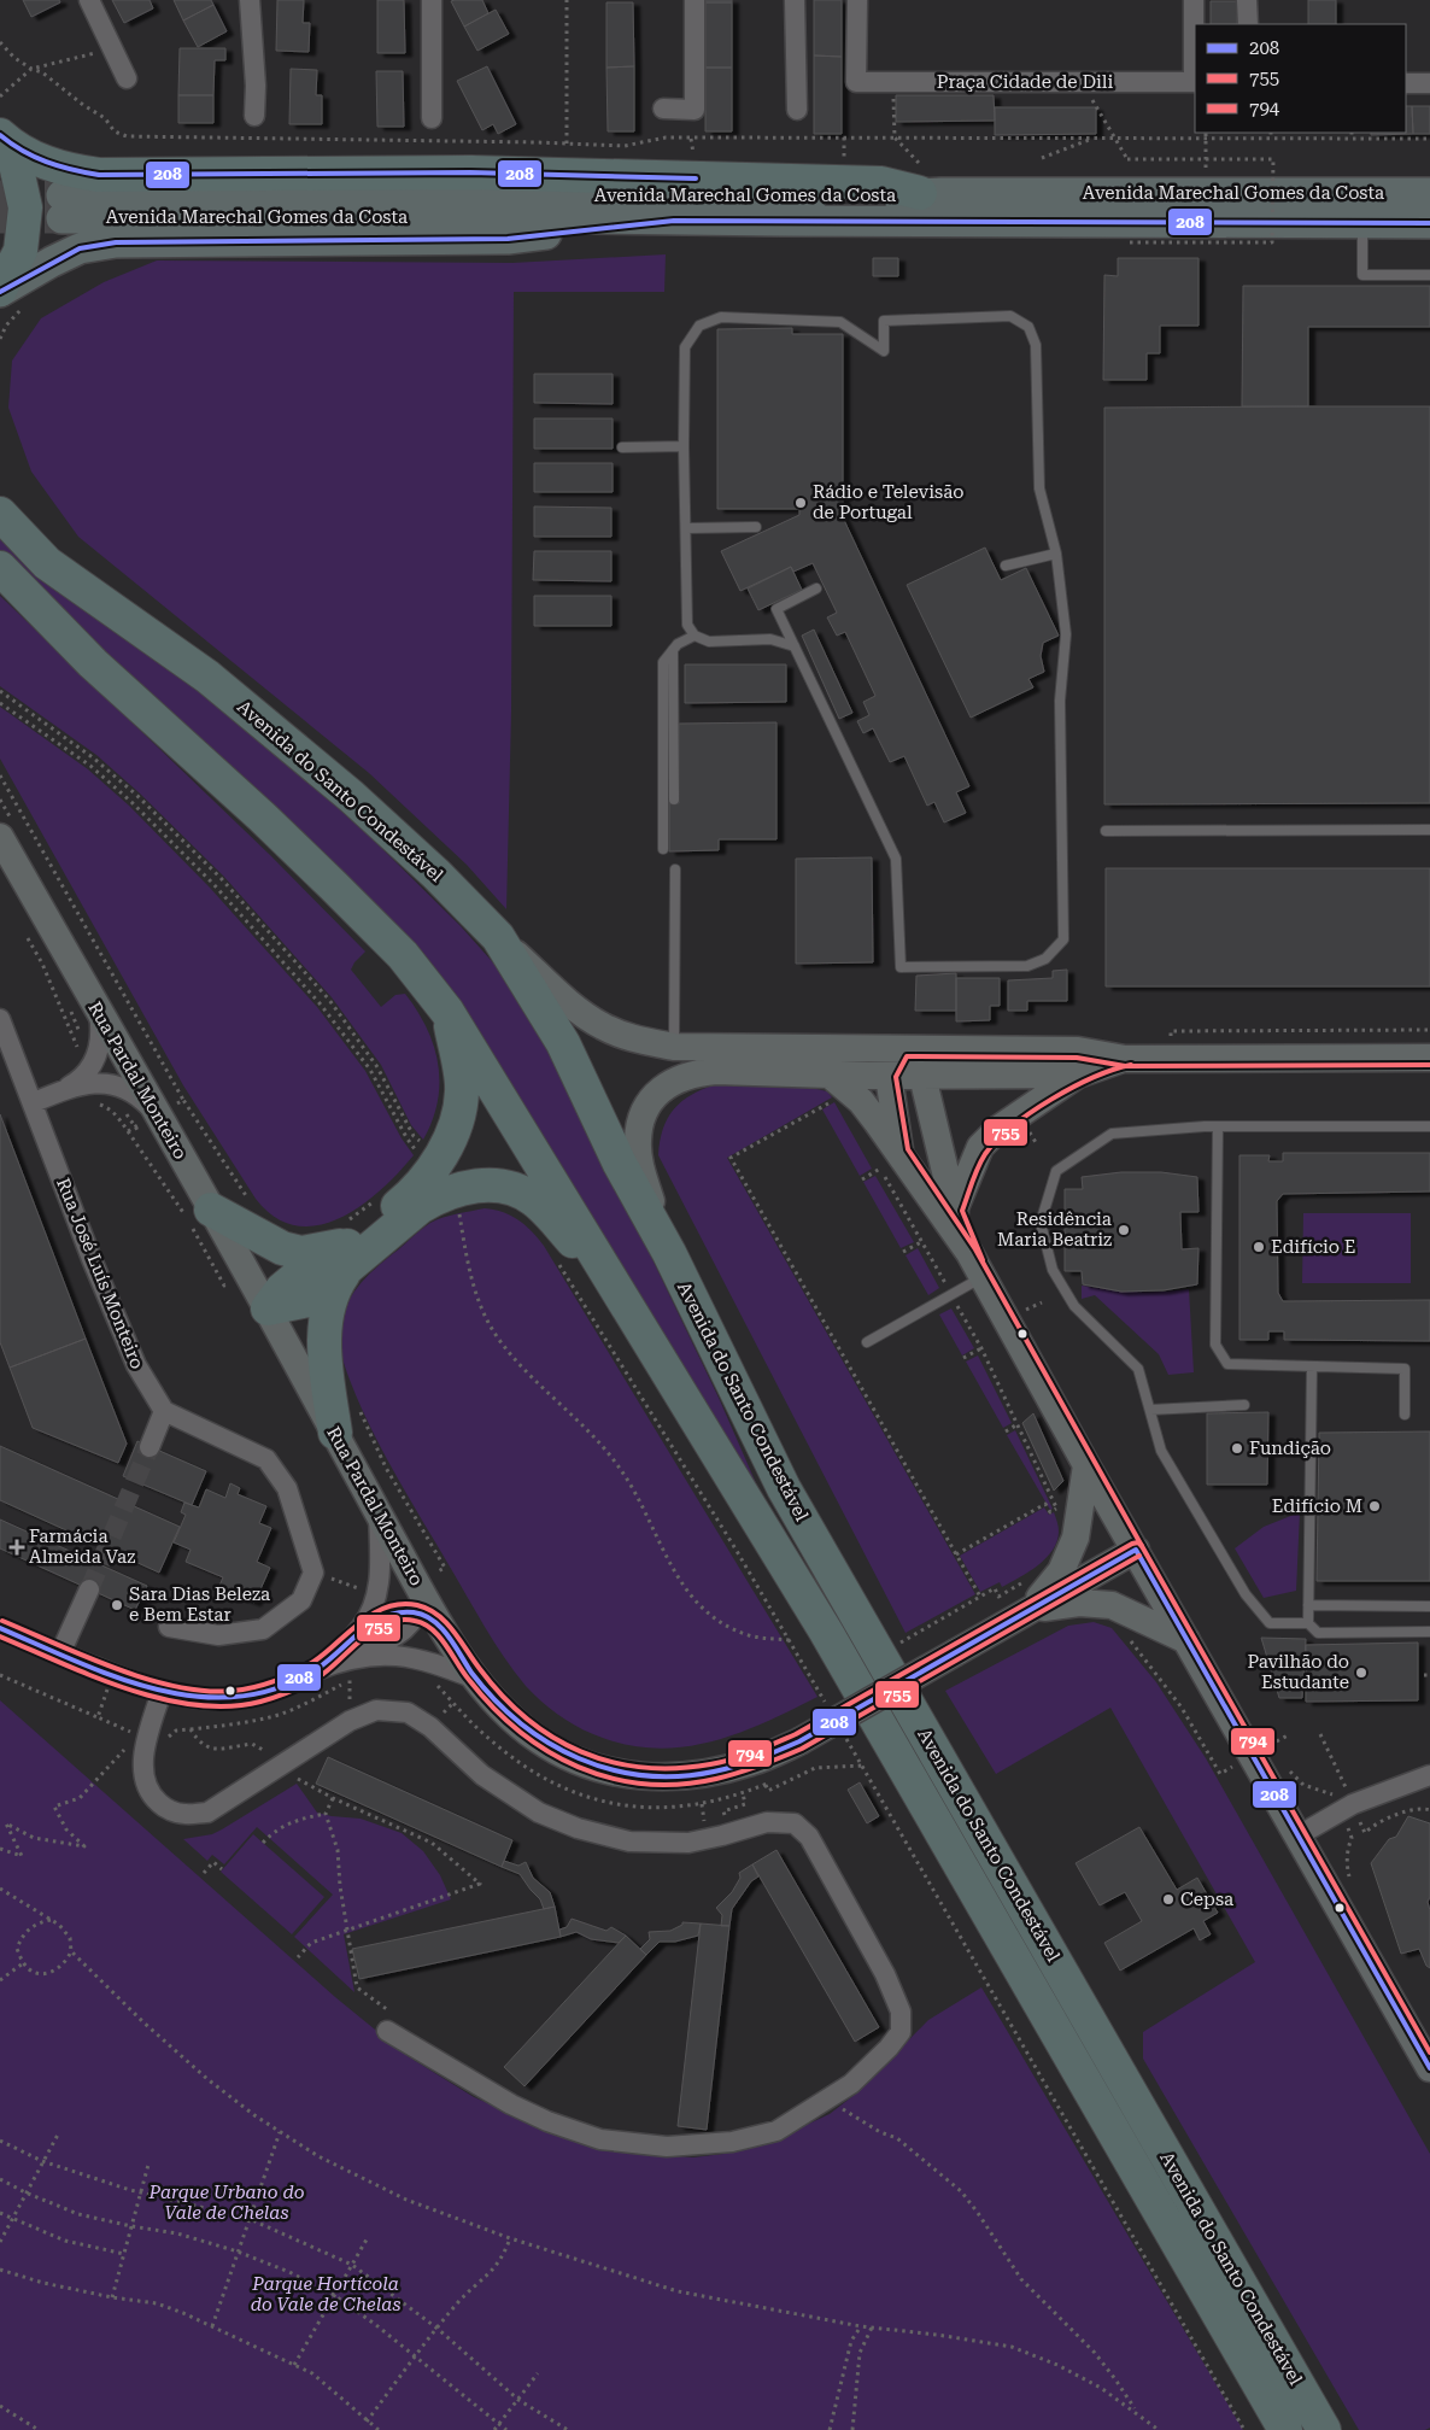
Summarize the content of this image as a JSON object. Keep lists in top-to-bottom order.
{
  "streets": {
    "highway": ["Avenida do Santo Condestável"],
    "main road": ["Avenida Marechal Gomes da Costa"],
    "street": ["Praça Cidade de Dili", "Rua Pardal Monteiro", "Rua José Luís Monteiro"]
  },
  "parks": ["Parque Urbano do Vale de Chelas", "Parque Hortícola do Vale de Chelas"],
  "places": {
    "other": [
      "Rádio e Televisão de Portugal",
      "Residência Maria Beatriz",
      "Edifício E",
      "Fundição",
      "Edifício M",
      "Sara Dias Beleza e Bem Estar",
      "Pavilhão do Estudante",
      "Cepsa"
    ],
    "health": ["Farmácia Almeida Vaz"]
  },
  "lines": ["transit line 208", "transit line 755", "transit line 794"],
  "legend": ["208", "755", "794"]
}
